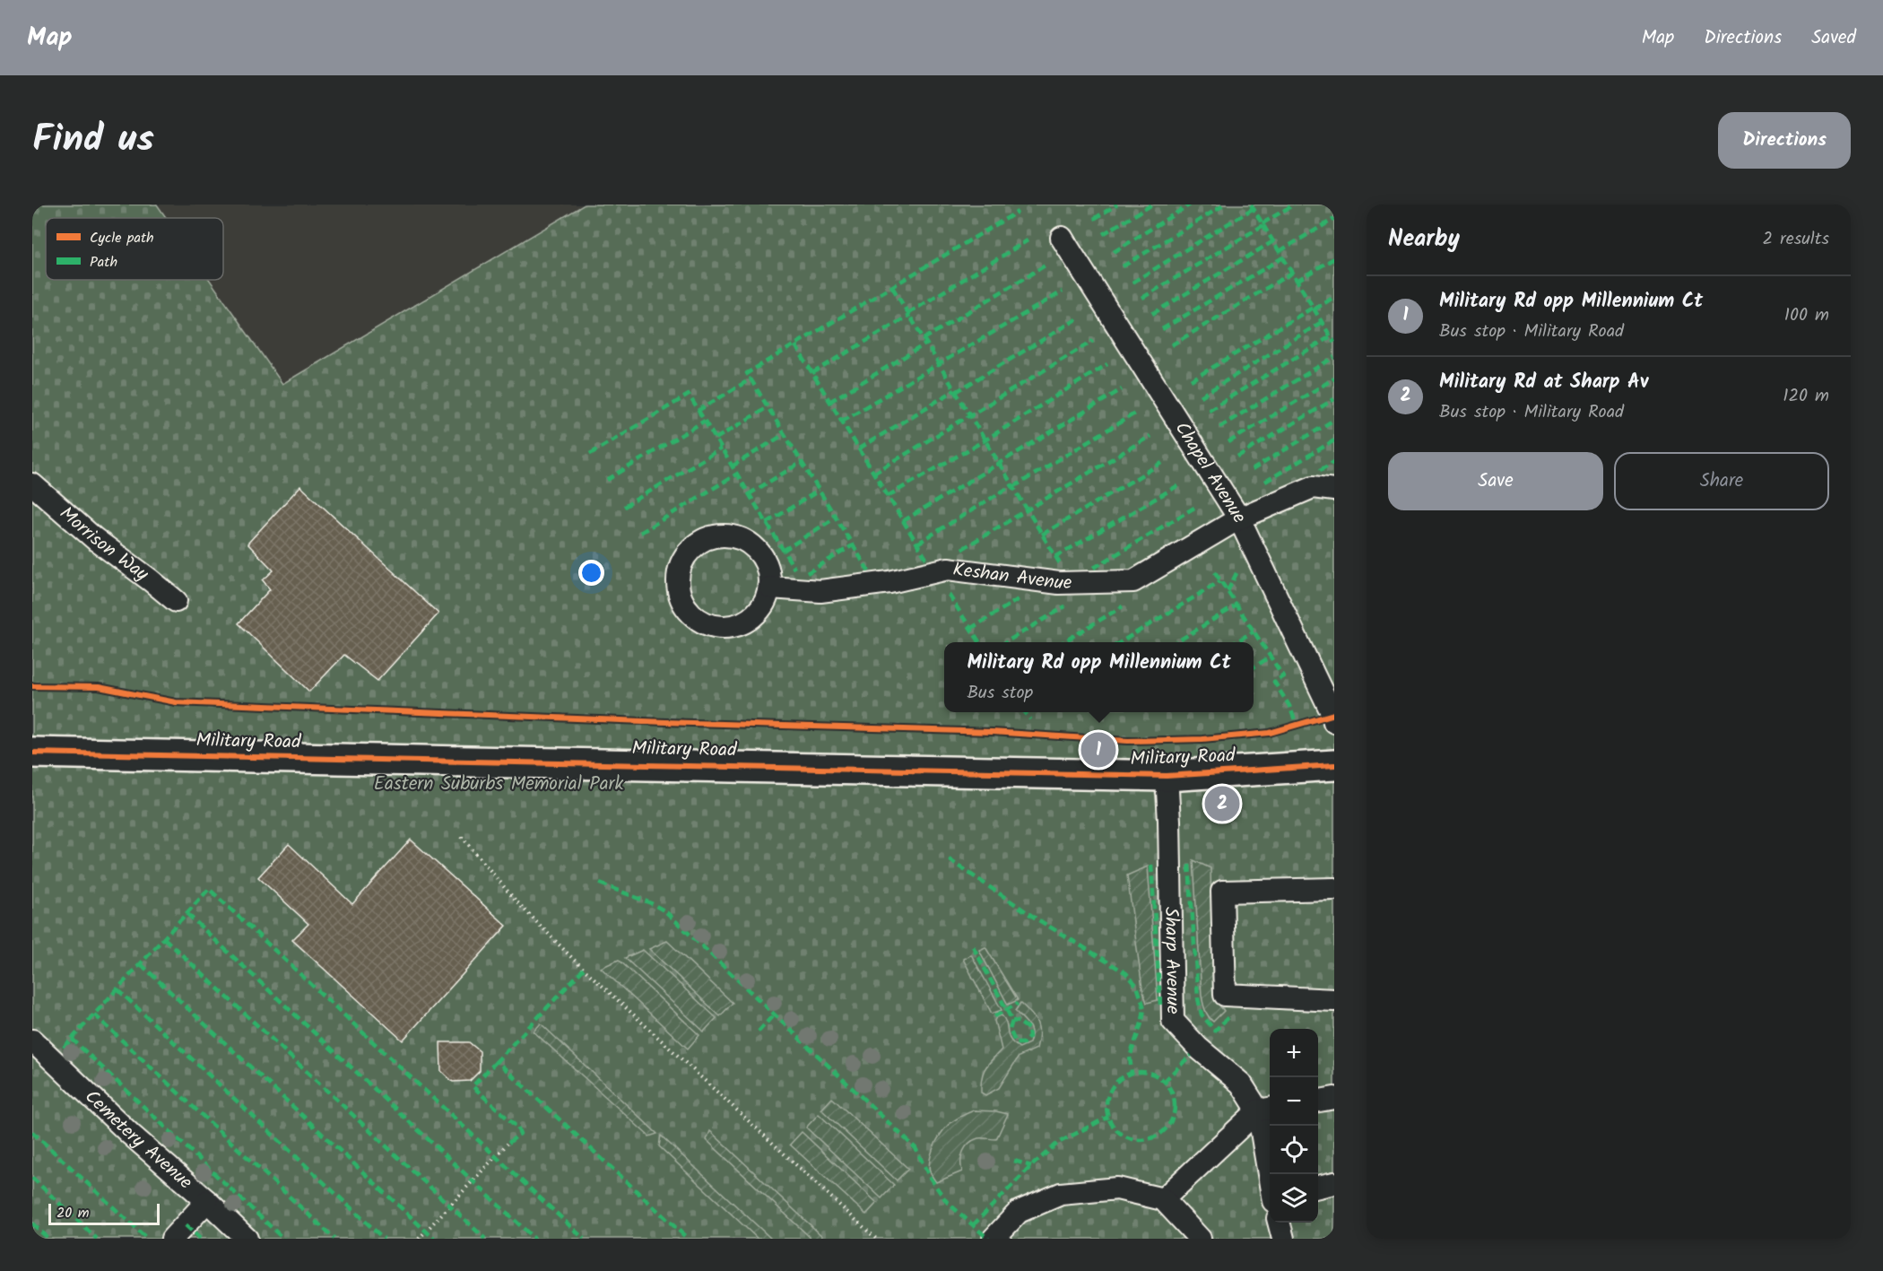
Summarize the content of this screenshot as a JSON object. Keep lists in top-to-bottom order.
{
  "streets": {
    "street": ["Military Road"],
    "lane": [
      "Chapel Avenue",
      "Morrison Way",
      "Keshan Avenue",
      "Sharp Avenue",
      "Cemetery Avenue"
    ]
  },
  "crossings": [
    ["Chapel Avenue", "Keshan Avenue"],
    ["Military Road", "Sharp Avenue"]
  ],
  "parks": ["Eastern Suburbs Memorial Park"],
  "legend": ["Cycle path", "Path"],
  "scale_bar": "20 m",
  "page": {
    "header": "Map",
    "nav": ["Map", "Directions", "Saved"],
    "title": "Find us",
    "buttons": [
      "Directions",
      ["Save", "Share"]
    ],
    "heading": ["Nearby", "2 results"],
    "list": [
      {
        "mark": "1",
        "name": "Military Rd opp Millennium Ct",
        "note": "Bus stop · Military Road",
        "value": "100 m"
      },
      {
        "mark": "2",
        "name": "Military Rd at Sharp Av",
        "note": "Bus stop · Military Road",
        "value": "120 m"
      }
    ],
    "popup": ["Military Rd opp Millennium Ct", "Bus stop"],
    "pins": ["1", "2"],
    "map_buttons": ["+", "−"],
    "scale": "20 m"
  }
}
